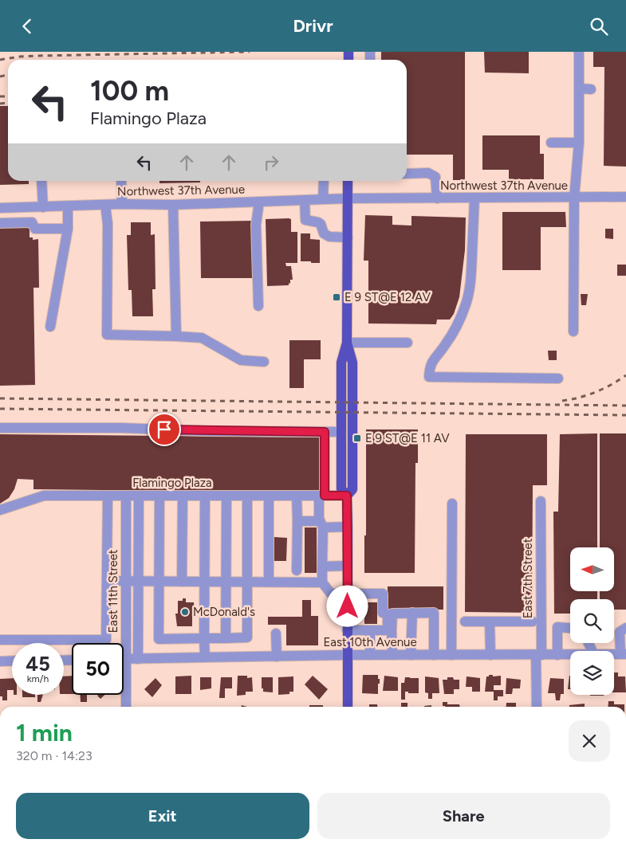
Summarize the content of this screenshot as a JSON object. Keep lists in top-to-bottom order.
{
  "streets": {
    "street": [
      "Northwest 37th Avenue",
      "Flamingo Plaza",
      "East 7th Street",
      "East 11th Street",
      "East 10th Avenue"
    ]
  },
  "crossings": [
    ["Flamingo Plaza", "East 11th Street"],
    ["East 7th Street", "East 10th Avenue"],
    ["East 11th Street", "East 10th Avenue"]
  ],
  "places": {
    "transit": ["E 9 ST@E 12 AV", "E 9 ST@E 11 AV"],
    "other": ["McDonald's"]
  },
  "north": "left",
  "page": {
    "header": "Drivr",
    "turn": ["100 m", "Flamingo Plaza"],
    "speed": "45 km/h",
    "limit": "50",
    "heading": ["1 min", "320 m · 14:23"],
    "buttons": ["Exit", "Share"]
  }
}
